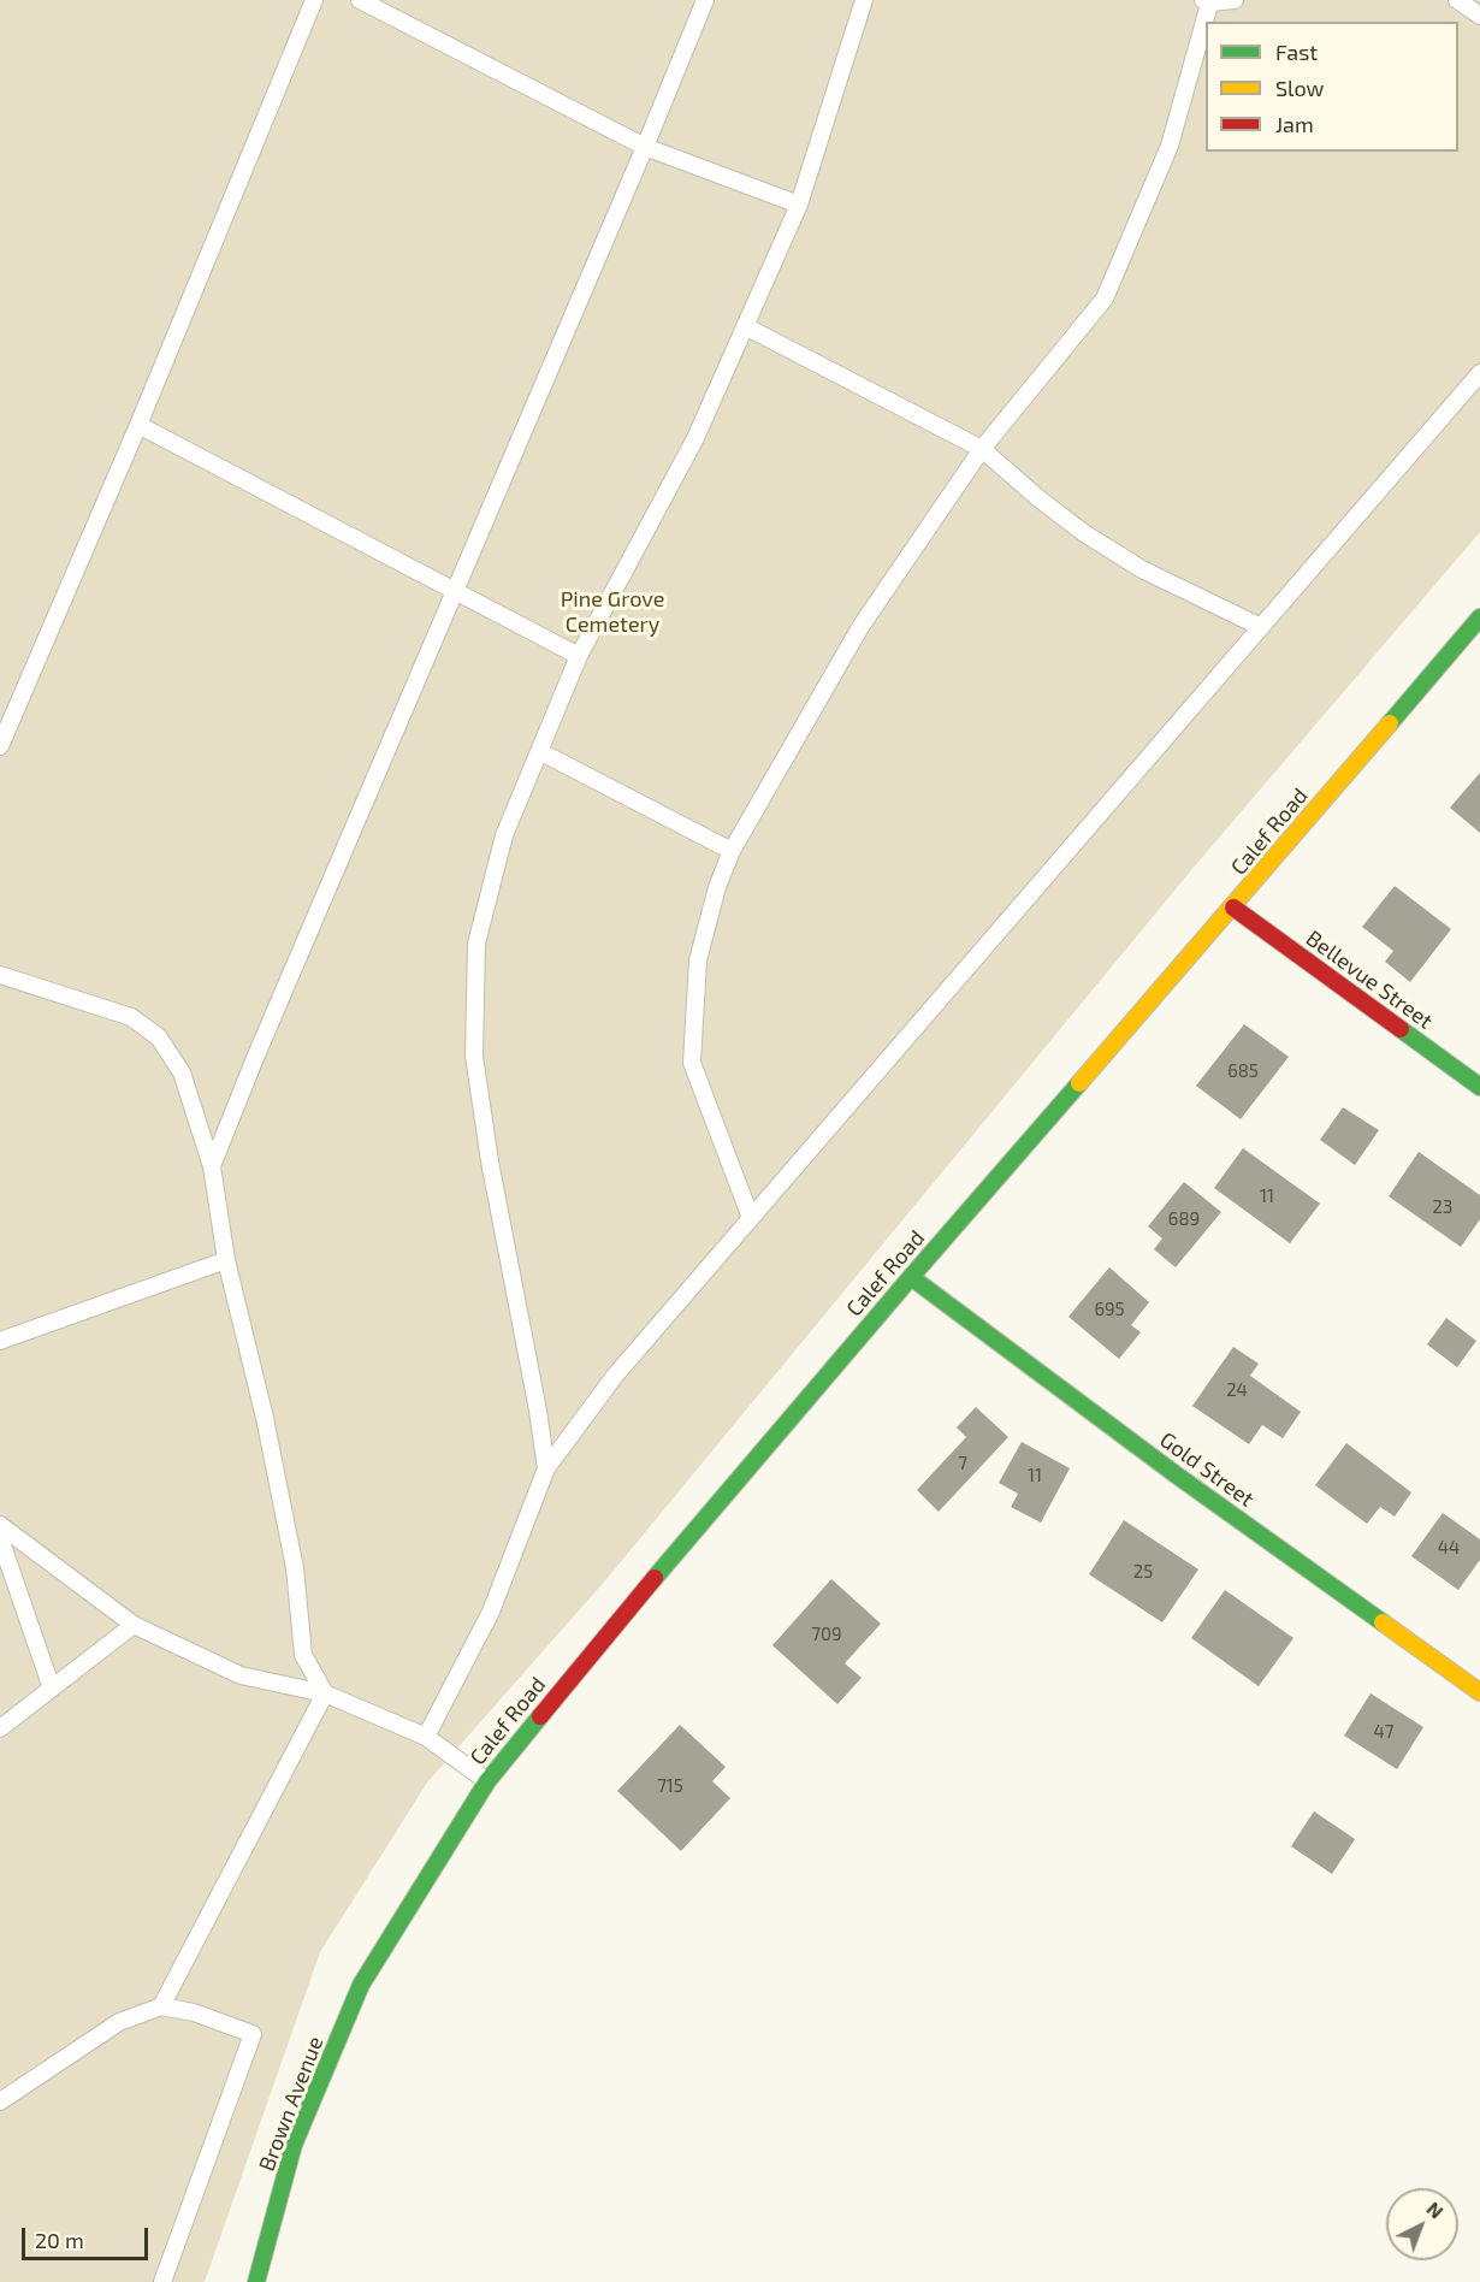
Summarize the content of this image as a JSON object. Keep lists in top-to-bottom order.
{
  "streets": {
    "main road": [
      "Calef Road",
      "Bellevue Street",
      "Gold Street",
      "Brown Avenue"
    ]
  },
  "crossings": [
    ["Calef Road", "Bellevue Street"],
    ["Calef Road", "Gold Street"],
    ["Calef Road", "Brown Avenue"]
  ],
  "parks": ["Pine Grove Cemetery"],
  "house_numbers": [
    "685",
    "11",
    "23",
    "689",
    "695",
    "24",
    "7",
    "11",
    "44",
    "25",
    "709",
    "47",
    "715"
  ],
  "legend": ["Fast", "Slow", "Jam"],
  "scale_bar": "20 m",
  "north": "top right"
}
